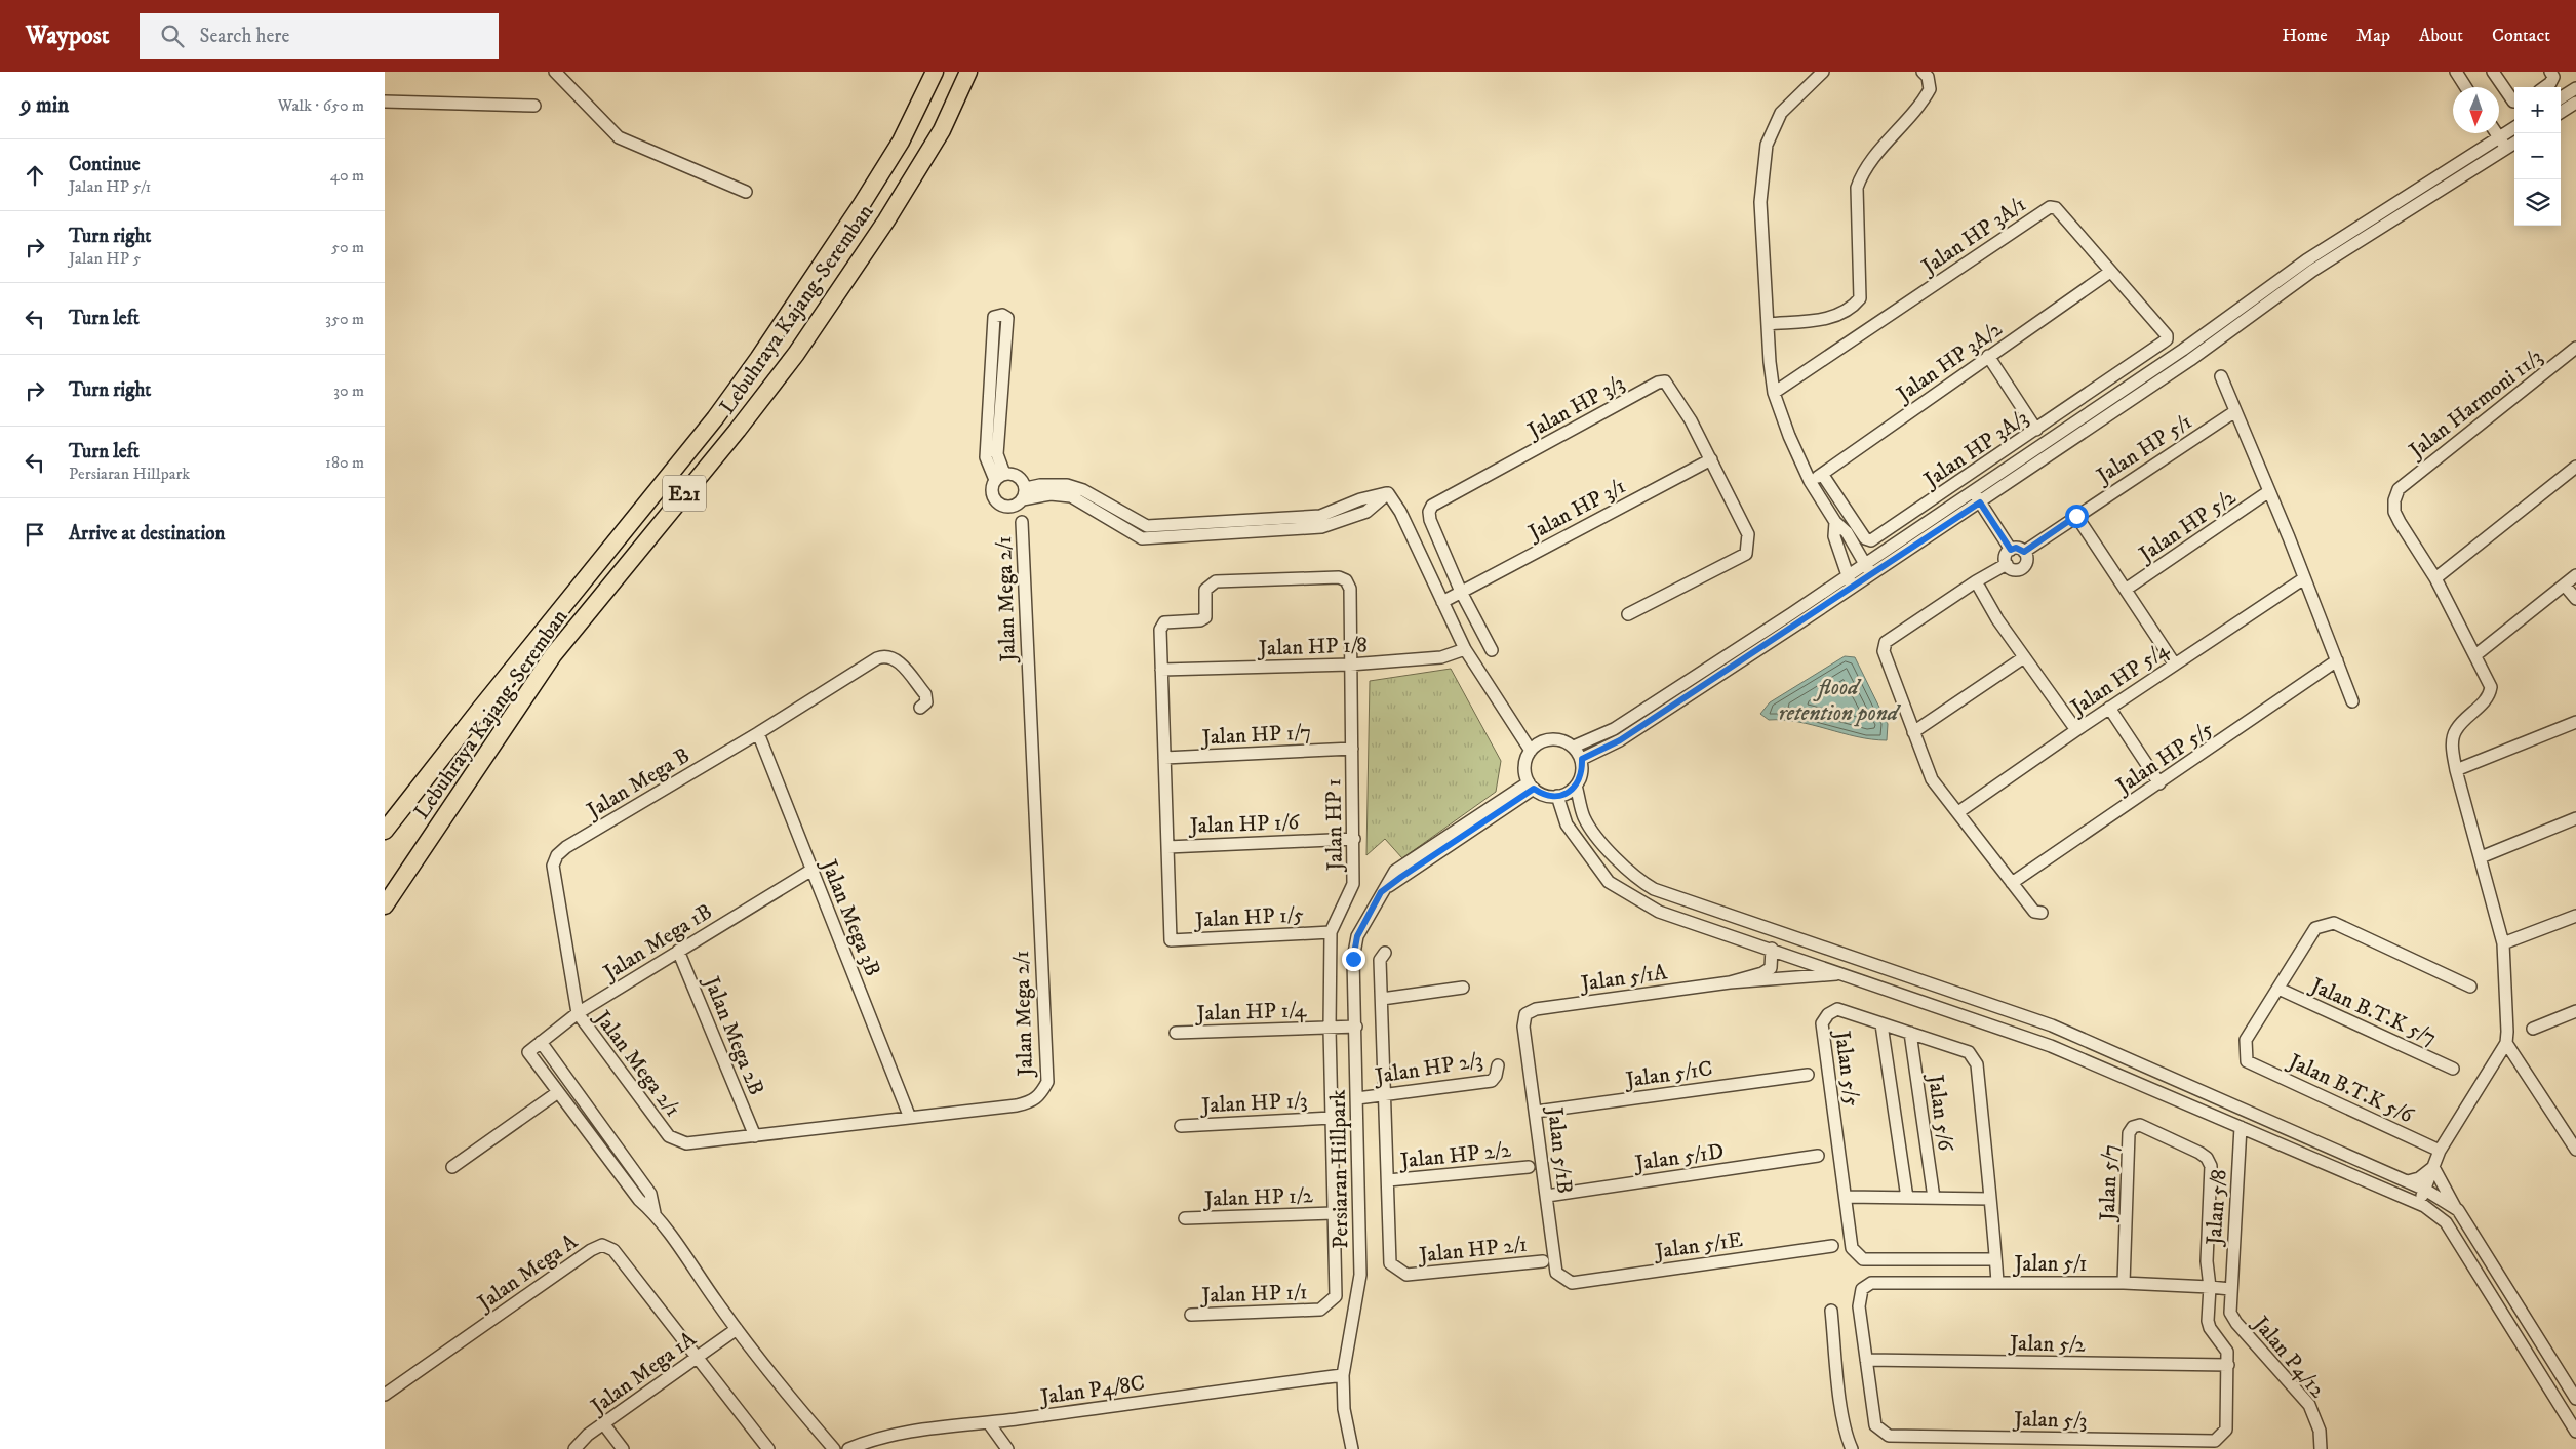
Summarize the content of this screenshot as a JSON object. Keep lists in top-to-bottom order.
{
  "streets": {
    "highway": ["Lebuhraya Kajang-Seremban", "E21"],
    "street": [
      "Jalan HP 3A/1",
      "Jalan HP 3A/2",
      "Jalan Harmoni 11/3",
      "Jalan HP 3/3",
      "Jalan HP 3A/3",
      "Jalan HP 5/1",
      "Jalan HP 3/1",
      "Jalan HP 5/2",
      "Jalan Mega 2/1",
      "Jalan HP 1/8",
      "Jalan HP 5/4",
      "Jalan HP 1/7",
      "Jalan HP 5/5",
      "Jalan Mega B",
      "Jalan HP 1/6",
      "Jalan HP 1",
      "Jalan HP 1/5",
      "Jalan Mega 3B",
      "Jalan Mega 1B",
      "Jalan 5/1A",
      "Jalan HP 1/4",
      "Jalan B.T.K 5/7",
      "Jalan Mega 2B",
      "Jalan HP 2/3",
      "Jalan 5/5",
      "Jalan 5/1C",
      "Jalan B.T.K 5/6",
      "Jalan HP 1/3",
      "Jalan 5/6",
      "Jalan 5/1B",
      "Jalan HP 2/2",
      "Jalan 5/1D",
      "Persiaran Hillpark",
      "Jalan 5/7",
      "Jalan HP 1/2",
      "Jalan 5/8",
      "Jalan 5/1E",
      "Jalan HP 2/1",
      "Jalan 5/1",
      "Jalan Mega A",
      "Jalan HP 1/1",
      "Jalan 5/2",
      "Jalan P4/12",
      "Jalan Mega 1A",
      "Jalan P4/8C",
      "Jalan 5/3"
    ]
  },
  "crossings": [
    ["Jalan HP 3A/1", "Jalan HP 3A/2"],
    ["Jalan HP 3A/1", "Jalan HP 3A/3"],
    ["Jalan HP 3A/2", "Jalan HP 3A/3"],
    ["Jalan HP 3/3", "Jalan HP 3/1"],
    ["Jalan Mega 2/1", "Jalan Mega B"],
    ["Jalan Mega 2/1", "Jalan Mega 3B"],
    ["Jalan Mega 2/1", "Jalan Mega 1B"],
    ["Jalan Mega 2/1", "Jalan Mega 2B"],
    ["Jalan HP 1/8", "Jalan HP 1"],
    ["Jalan HP 1/7", "Jalan HP 1"],
    ["Jalan Mega B", "Jalan Mega 3B"],
    ["Jalan Mega B", "Jalan Mega 1B"],
    ["Jalan HP 1/6", "Jalan HP 1"],
    ["Jalan HP 1/6", "Jalan HP 1/5"],
    ["Jalan HP 1", "Jalan HP 1/5"],
    ["Jalan HP 1", "Jalan HP 1/4"],
    ["Jalan HP 1", "Jalan HP 1/3"],
    ["Jalan HP 1", "Jalan HP 1/2"],
    ["Jalan HP 1", "Jalan HP 1/1"],
    ["Jalan Mega 3B", "Jalan Mega 1B"],
    ["Jalan Mega 1B", "Jalan Mega 2B"],
    ["Jalan 5/1A", "Jalan 5/1B"],
    ["Jalan B.T.K 5/7", "Jalan B.T.K 5/6"],
    ["Jalan HP 2/3", "Persiaran Hillpark"],
    ["Jalan 5/5", "Jalan 5/6"],
    ["Jalan 5/5", "Jalan 5/1"],
    ["Jalan 5/1C", "Jalan 5/1B"],
    ["Jalan 5/1B", "Jalan 5/1D"],
    ["Jalan 5/1B", "Jalan 5/1E"],
    ["Jalan HP 2/2", "Jalan HP 2/1"],
    ["Persiaran Hillpark", "Jalan P4/8C"],
    ["Jalan 5/7", "Jalan 5/1"],
    ["Jalan 5/7", "Jalan 5/3"],
    ["Jalan 5/8", "Jalan 5/1"],
    ["Jalan 5/8", "Jalan P4/12"],
    ["Jalan 5/1", "Jalan P4/12"],
    ["Jalan 5/1", "Jalan 5/3"],
    ["Jalan Mega A", "Jalan Mega 1A"],
    ["Jalan 5/2", "Jalan 5/3"]
  ],
  "water": ["flood retention pond"],
  "north": "bottom",
  "page": {
    "header": "Waypost",
    "search": "Search here",
    "nav": [
      "Home",
      "Map",
      "About",
      "Contact"
    ],
    "heading": ["9 min", "Walk · 650 m"],
    "map_buttons": ["+", "−"],
    "list": [
      ["Continue", "Jalan HP 5/1", "40 m"],
      ["Turn right", "Jalan HP 5", "50 m"],
      ["Turn left", "350 m"],
      ["Turn right", "30 m"],
      ["Turn left", "Persiaran Hillpark", "180 m"],
      "Arrive at destination"
    ]
  }
}
